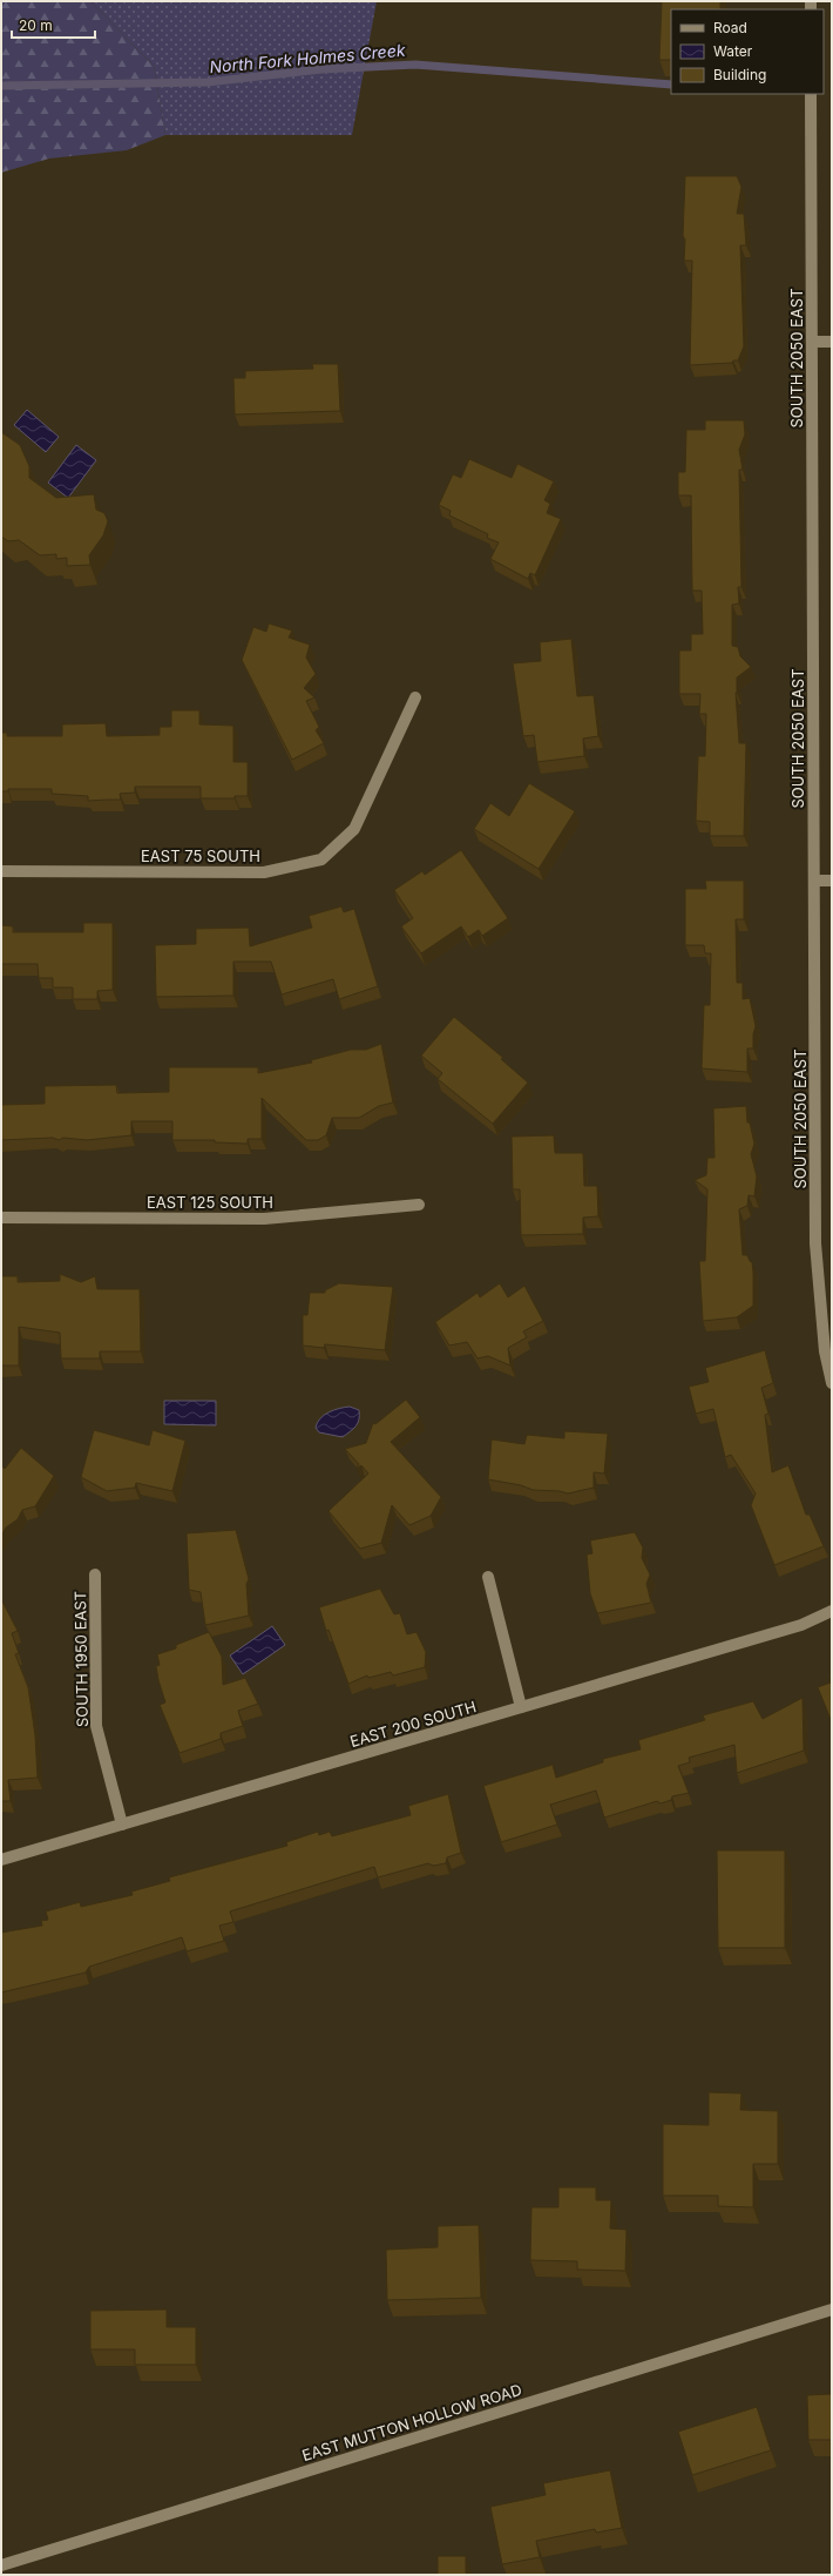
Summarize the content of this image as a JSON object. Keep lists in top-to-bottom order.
{
  "streets": {
    "street": [
      "SOUTH 2050 EAST",
      "EAST 75 SOUTH",
      "EAST 125 SOUTH",
      "SOUTH 1950 EAST",
      "EAST 200 SOUTH",
      "EAST MUTTON HOLLOW ROAD"
    ]
  },
  "crossings": [
    ["SOUTH 1950 EAST", "EAST 200 SOUTH"]
  ],
  "water": ["North Fork Holmes Creek"],
  "legend": ["Road", "Water", "Building"],
  "scale_bar": "20 m"
}
